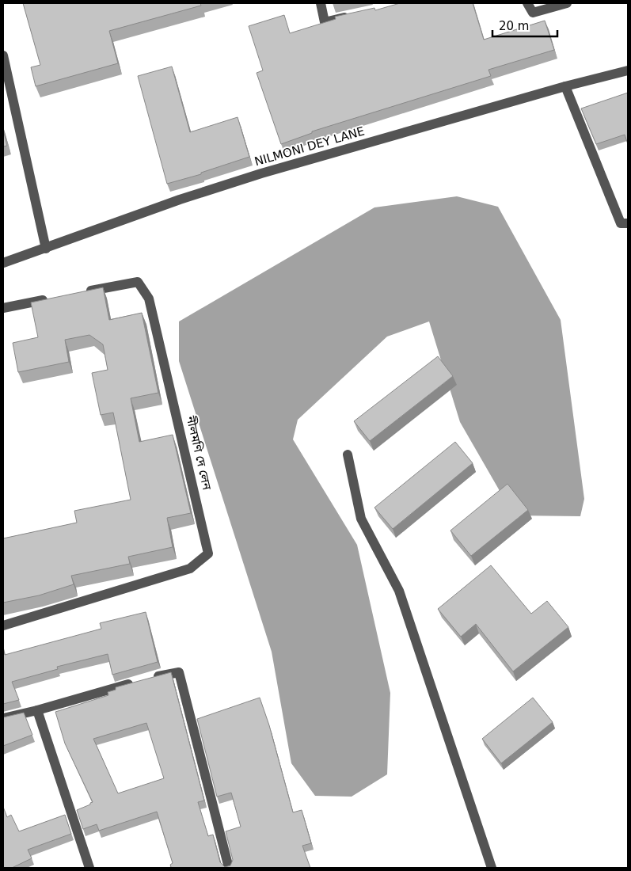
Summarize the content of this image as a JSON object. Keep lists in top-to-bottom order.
{
  "streets": {
    "street": ["NILMONI DEY LANE", "নীলমণি দে লেন"]
  },
  "scale_bar": "20 m"
}
